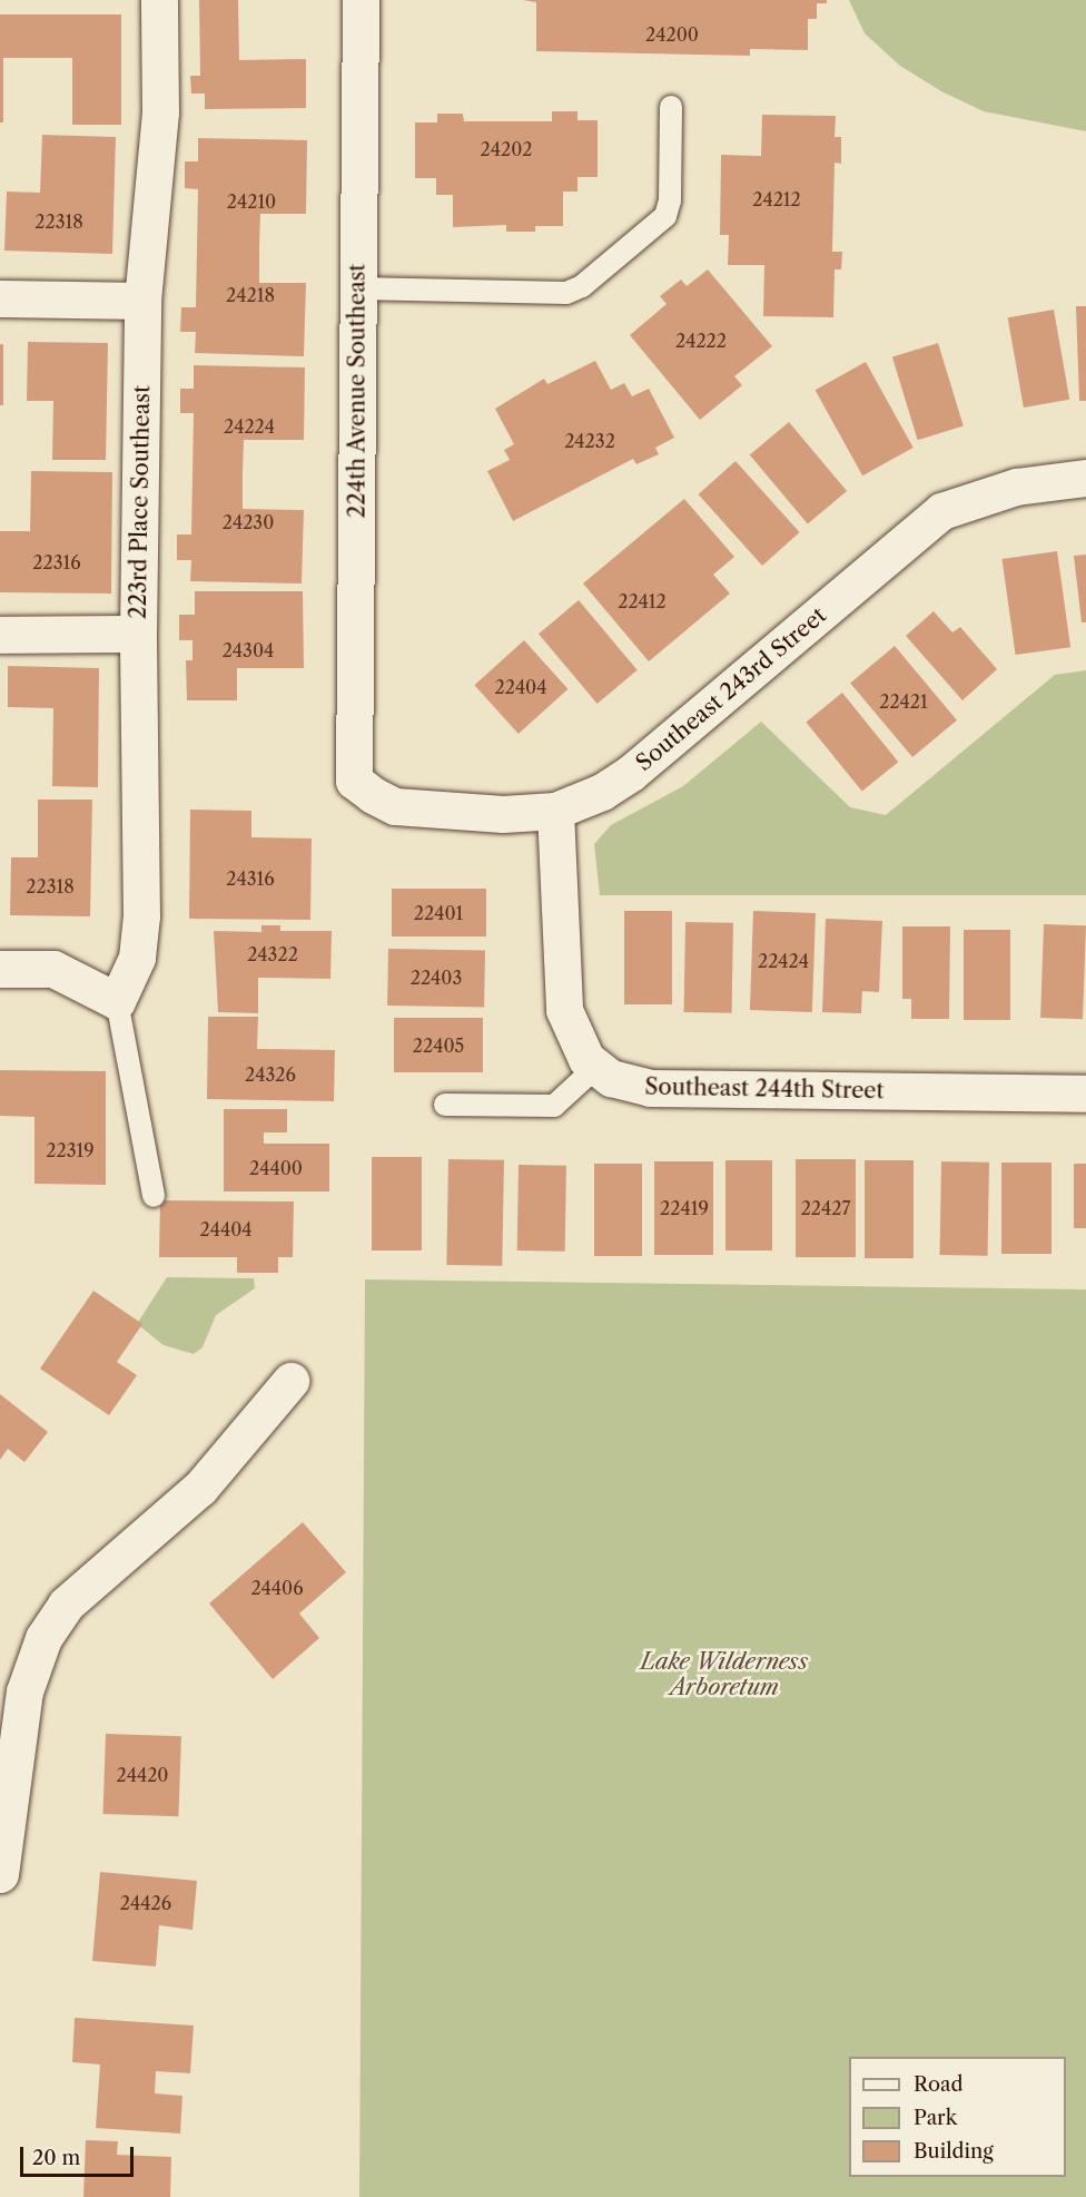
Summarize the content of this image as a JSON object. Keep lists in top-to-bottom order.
{
  "streets": {
    "street": [
      "224th Avenue Southeast",
      "223rd Place Southeast",
      "Southeast 243rd Street",
      "Southeast 244th Street"
    ]
  },
  "crossings": [
    ["224th Avenue Southeast", "Southeast 243rd Street"],
    ["Southeast 243rd Street", "Southeast 244th Street"]
  ],
  "parks": ["Lake Wilderness Arboretum"],
  "house_numbers": [
    "24200",
    "24202",
    "24212",
    "24210",
    "22318",
    "24218",
    "24222",
    "24224",
    "24232",
    "24230",
    "22316",
    "22412",
    "24304",
    "22404",
    "22421",
    "24316",
    "22318",
    "22401",
    "24322",
    "22424",
    "22403",
    "22405",
    "24326",
    "22319",
    "24400",
    "22419",
    "22427",
    "24404",
    "24406",
    "24420",
    "24426"
  ],
  "legend": ["Road", "Park", "Building"],
  "scale_bar": "20 m"
}
